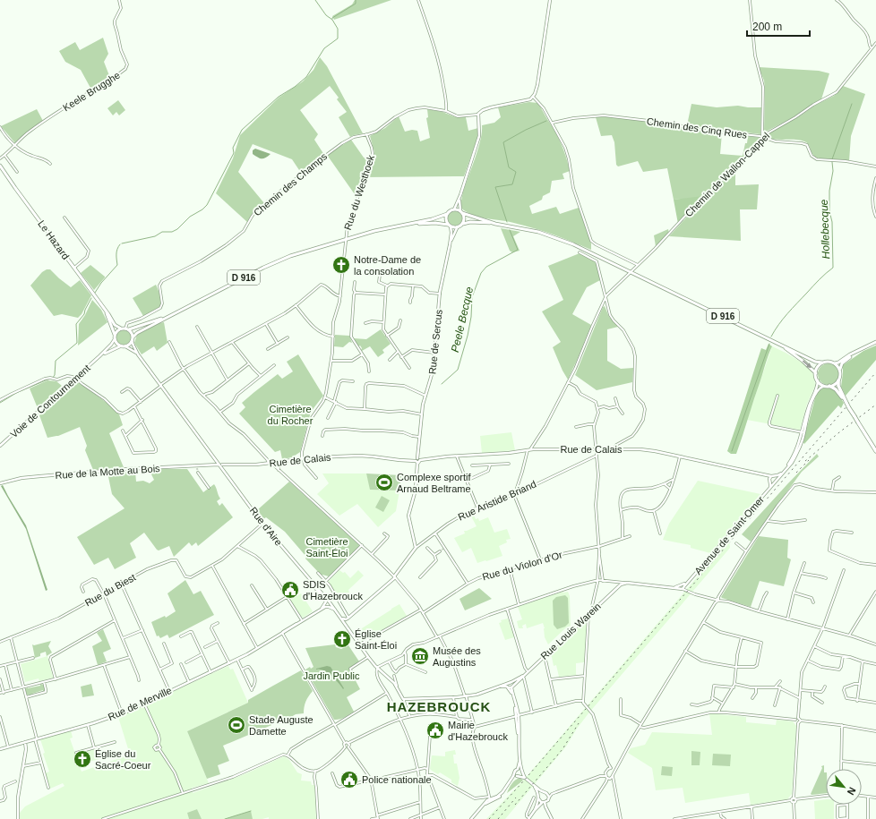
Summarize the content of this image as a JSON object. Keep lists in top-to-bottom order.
{
  "streets": {
    "main road": ["Le Hazard", "D 916"],
    "street": [
      "Keele Brugghe",
      "Chemin des Cinq Rues",
      "Chemin de Wallon-Cappel",
      "Chemin des Champs",
      "Rue du Westhoek",
      "Rue de Sercus",
      "Voie de Contournement",
      "Rue de Calais",
      "Rue de la Motte au Bois",
      "Rue Aristide Briand",
      "Rue d'Aire",
      "Avenue de Saint-Omer",
      "Rue du Violon d'Or",
      "Rue du Biest",
      "Rue Louis Warein",
      "Rue de Merville"
    ]
  },
  "crossings": [
    ["Chemin des Cinq Rues", "Chemin de Wallon-Cappel"],
    ["Chemin de Wallon-Cappel", "D 916"],
    ["Chemin de Wallon-Cappel", "Rue de Calais"],
    ["Chemin de Wallon-Cappel", "Rue Aristide Briand"],
    ["Chemin des Champs", "Rue du Westhoek"],
    ["Chemin des Champs", "D 916"],
    ["Chemin des Champs", "Voie de Contournement"],
    ["Chemin des Champs", "Rue d'Aire"],
    ["Rue du Westhoek", "D 916"],
    ["Rue du Westhoek", "Rue de Calais"],
    ["D 916", "Rue de Sercus"],
    ["D 916", "Voie de Contournement"],
    ["D 916", "Rue d'Aire"],
    ["D 916", "Avenue de Saint-Omer"],
    ["Rue de Sercus", "Rue de Calais"],
    ["Rue de Sercus", "Rue Aristide Briand"],
    ["Voie de Contournement", "Rue d'Aire"],
    ["Rue de Calais", "Rue de la Motte au Bois"],
    ["Rue de Calais", "Rue d'Aire"],
    ["Rue de Calais", "Avenue de Saint-Omer"],
    ["Rue de la Motte au Bois", "Rue d'Aire"],
    ["Rue d'Aire", "Rue de Merville"]
  ],
  "districts": ["HAZEBROUCK"],
  "water": ["Hollebecque", "Peele Becque"],
  "parks": ["Cimetière du Rocher", "Cimetière Saint-Éloi", "Jardin Public"],
  "places": {
    "church": ["Notre-Dame de la consolation", "Église Saint-Éloi", "Église du Sacré-Coeur"],
    "sports": ["Complexe sportif Arnaud Beltrame", "Stade Auguste Damette"],
    "public building": ["SDIS d'Hazebrouck", "Mairie d'Hazebrouck", "Police nationale"],
    "museum": ["Musée des Augustins"]
  },
  "scale_bar": "200 m",
  "north": "bottom right"
}
